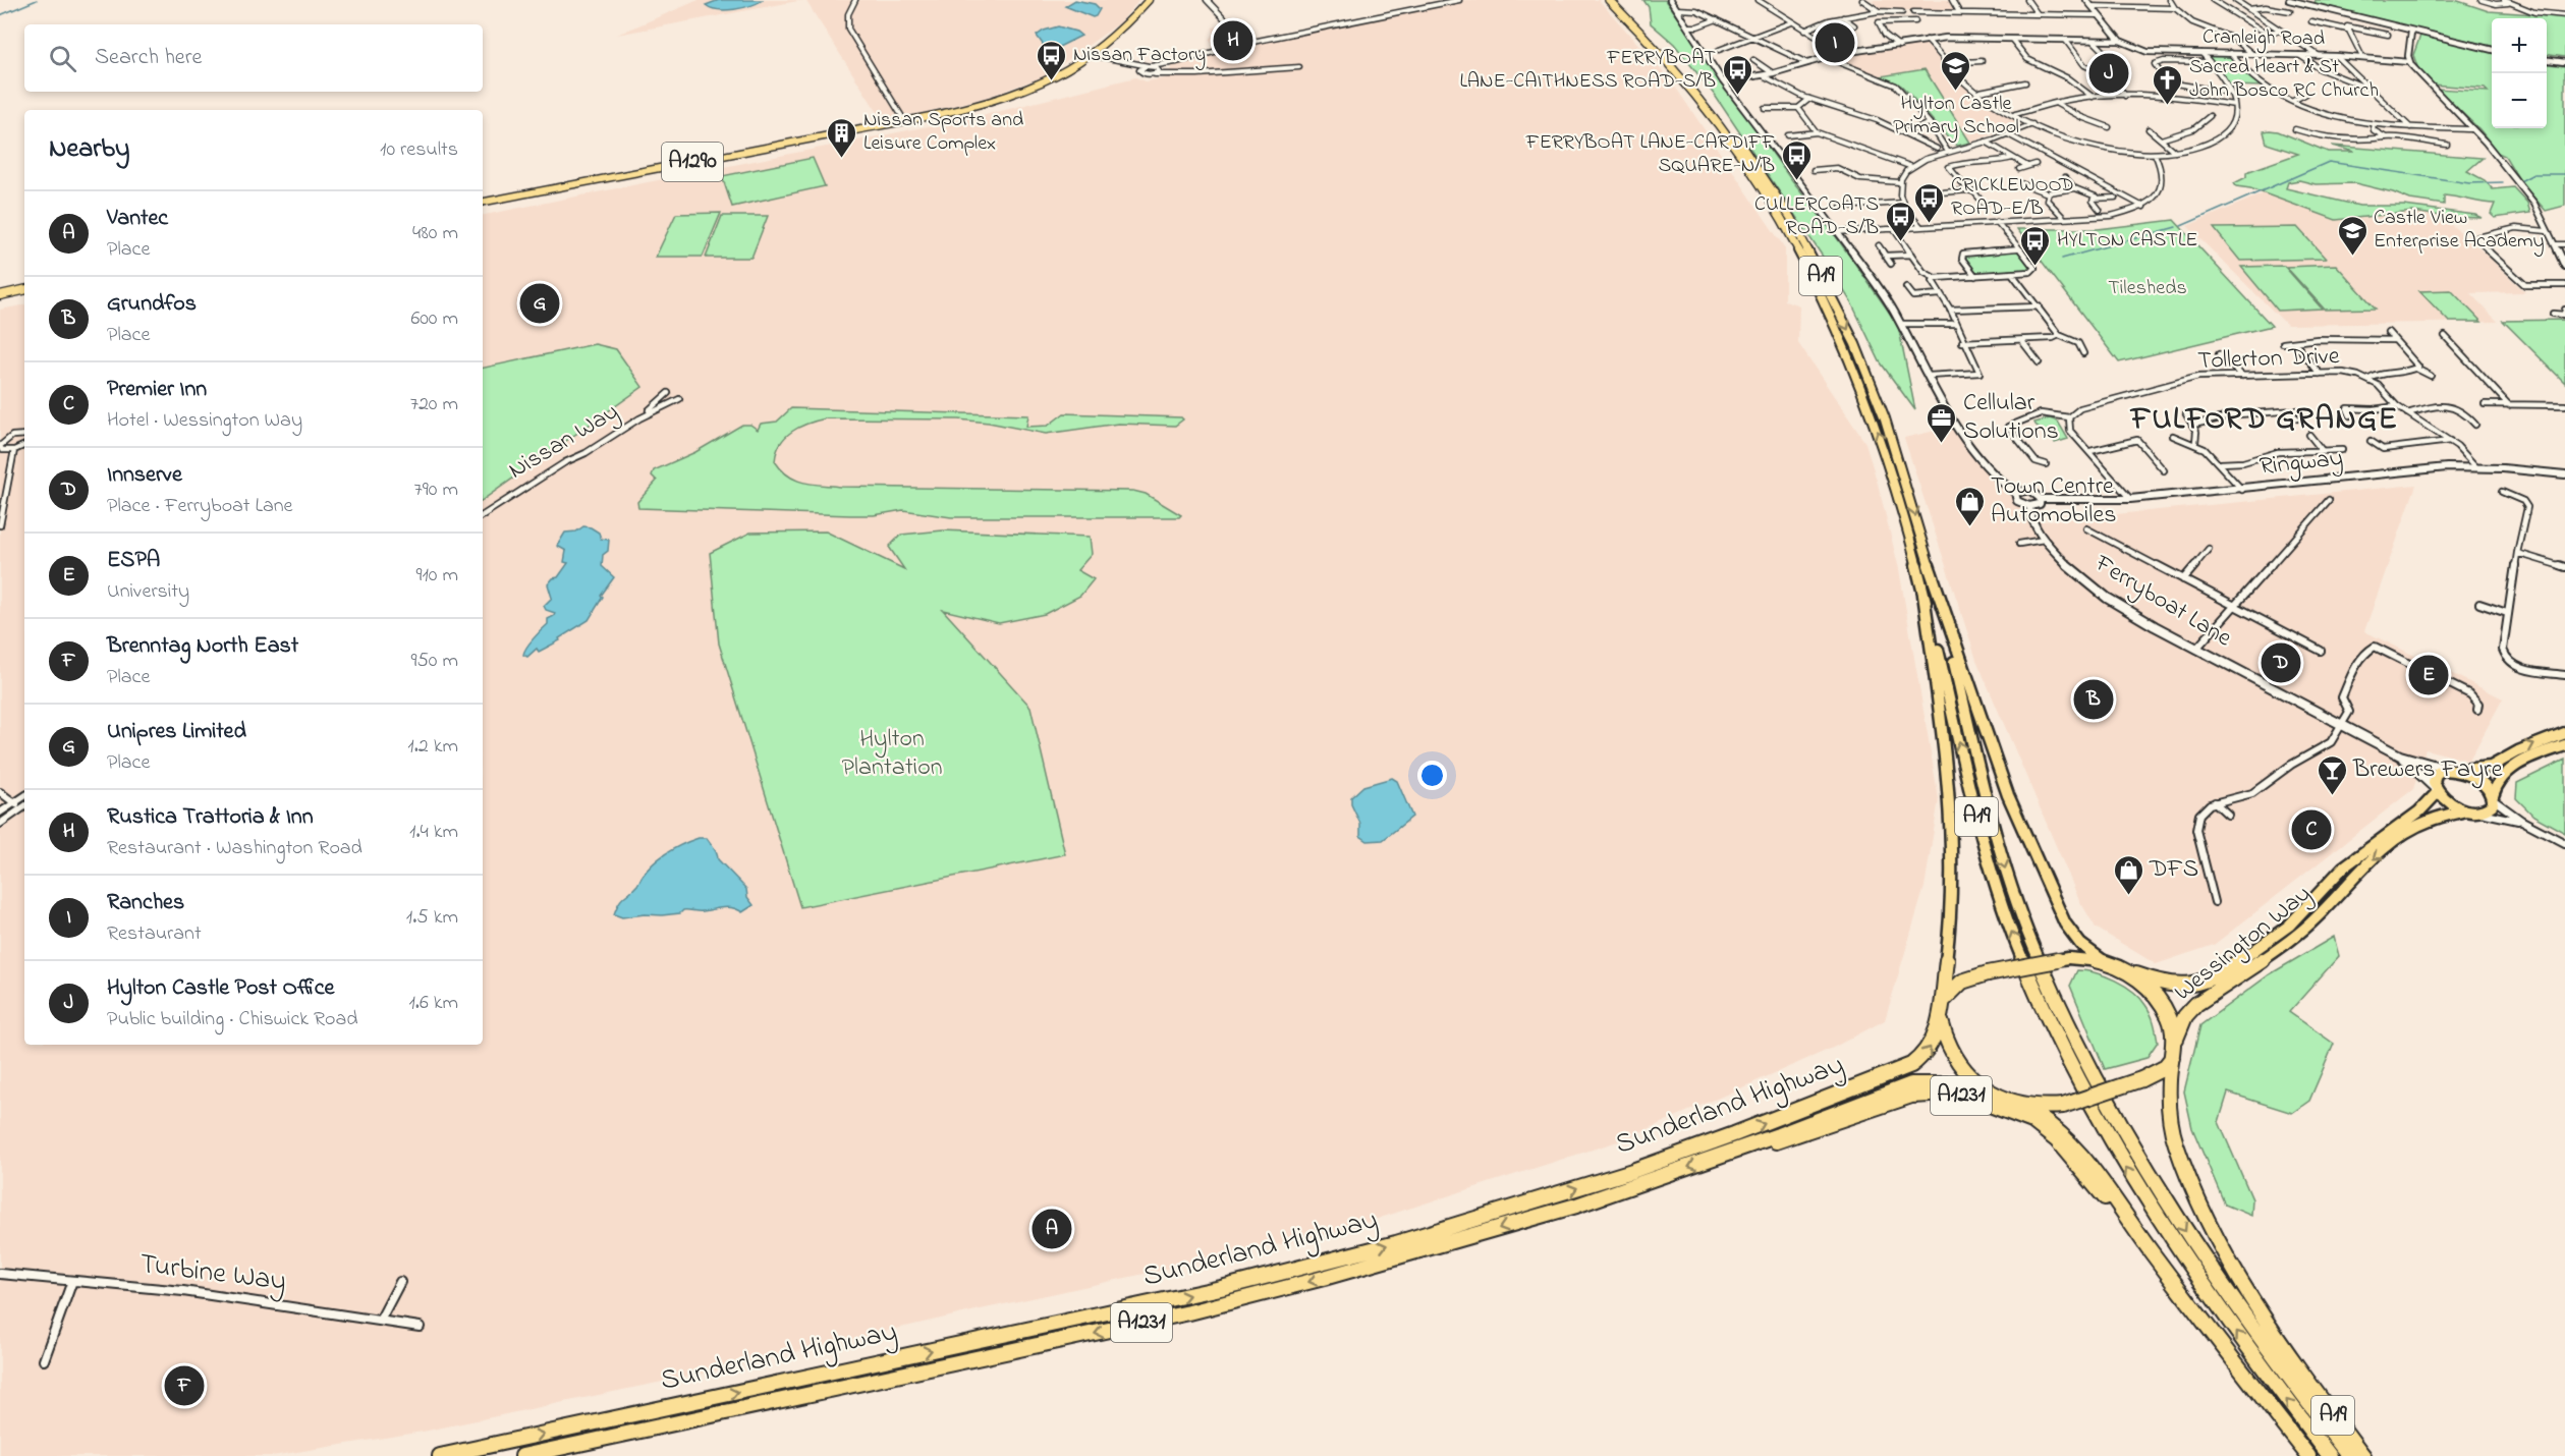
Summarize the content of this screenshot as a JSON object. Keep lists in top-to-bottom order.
{
  "streets": {
    "highway": [
      "A19",
      "Wessington Way",
      "A1231",
      "Sunderland Highway"
    ],
    "main road": ["A1290"],
    "street": [
      "Cranleigh Road",
      "Tollerton Drive",
      "Nissan Way",
      "Ringway",
      "Ferryboat Lane",
      "Turbine Way"
    ]
  },
  "crossings": [
    ["A19", "Wessington Way"],
    ["A19", "A1231"],
    ["A19", "Sunderland Highway"],
    ["Tollerton Drive", "Ringway"],
    ["Ferryboat Lane", "Wessington Way"],
    ["Wessington Way", "A1231"],
    ["Wessington Way", "Sunderland Highway"],
    ["A1231", "Sunderland Highway"]
  ],
  "districts": ["FULFORD GRANGE"],
  "parks": ["Tilesheds", "Hylton Plantation"],
  "places": {
    "bus stop": [
      "Nissan Factory",
      "FERRYBOAT LANE-CAITHNESS ROAD-S/B",
      "FERRYBOAT LANE-CARDIFF SQUARE-N/B",
      "CRICKLEWOOD ROAD-E/B",
      "CULLERCOATS ROAD-S/B",
      "HYLTON CASTLE"
    ],
    "school or university": ["Hylton Castle Primary School", "Castle View Enterprise Academy"],
    "church": ["Sacred Heart & St John Bosco RC Church"],
    "building": ["Nissan Sports and Leisure Complex"],
    "office": ["Cellular Solutions"],
    "shop": ["Town Centre Automobiles", "DFS"],
    "bar": ["Brewers Fayre"]
  },
  "page": {
    "map_buttons": ["+", "−"],
    "pins": [
      "H",
      "I",
      "J",
      "G",
      "D",
      "E",
      "B",
      "C",
      "A",
      "F"
    ],
    "search": "Search here",
    "heading": ["Nearby", "10 results"],
    "list": [
      {
        "mark": "A",
        "name": "Vantec",
        "note": "Place",
        "value": "480 m"
      },
      {
        "mark": "B",
        "name": "Grundfos",
        "note": "Place",
        "value": "600 m"
      },
      {
        "mark": "C",
        "name": "Premier Inn",
        "note": "Hotel · Wessington Way",
        "value": "720 m"
      },
      {
        "mark": "D",
        "name": "Innserve",
        "note": "Place · Ferryboat Lane",
        "value": "790 m"
      },
      {
        "mark": "E",
        "name": "ESPA",
        "note": "University",
        "value": "910 m"
      },
      {
        "mark": "F",
        "name": "Brenntag North East",
        "note": "Place",
        "value": "950 m"
      },
      {
        "mark": "G",
        "name": "Unipres Limited",
        "note": "Place",
        "value": "1.2 km"
      },
      {
        "mark": "H",
        "name": "Rustica Trattoria & Inn",
        "note": "Restaurant · Washington Road",
        "value": "1.4 km"
      },
      {
        "mark": "I",
        "name": "Ranches",
        "note": "Restaurant",
        "value": "1.5 km"
      },
      {
        "mark": "J",
        "name": "Hylton Castle Post Office",
        "note": "Public building · Chiswick Road",
        "value": "1.6 km"
      }
    ]
  }
}
